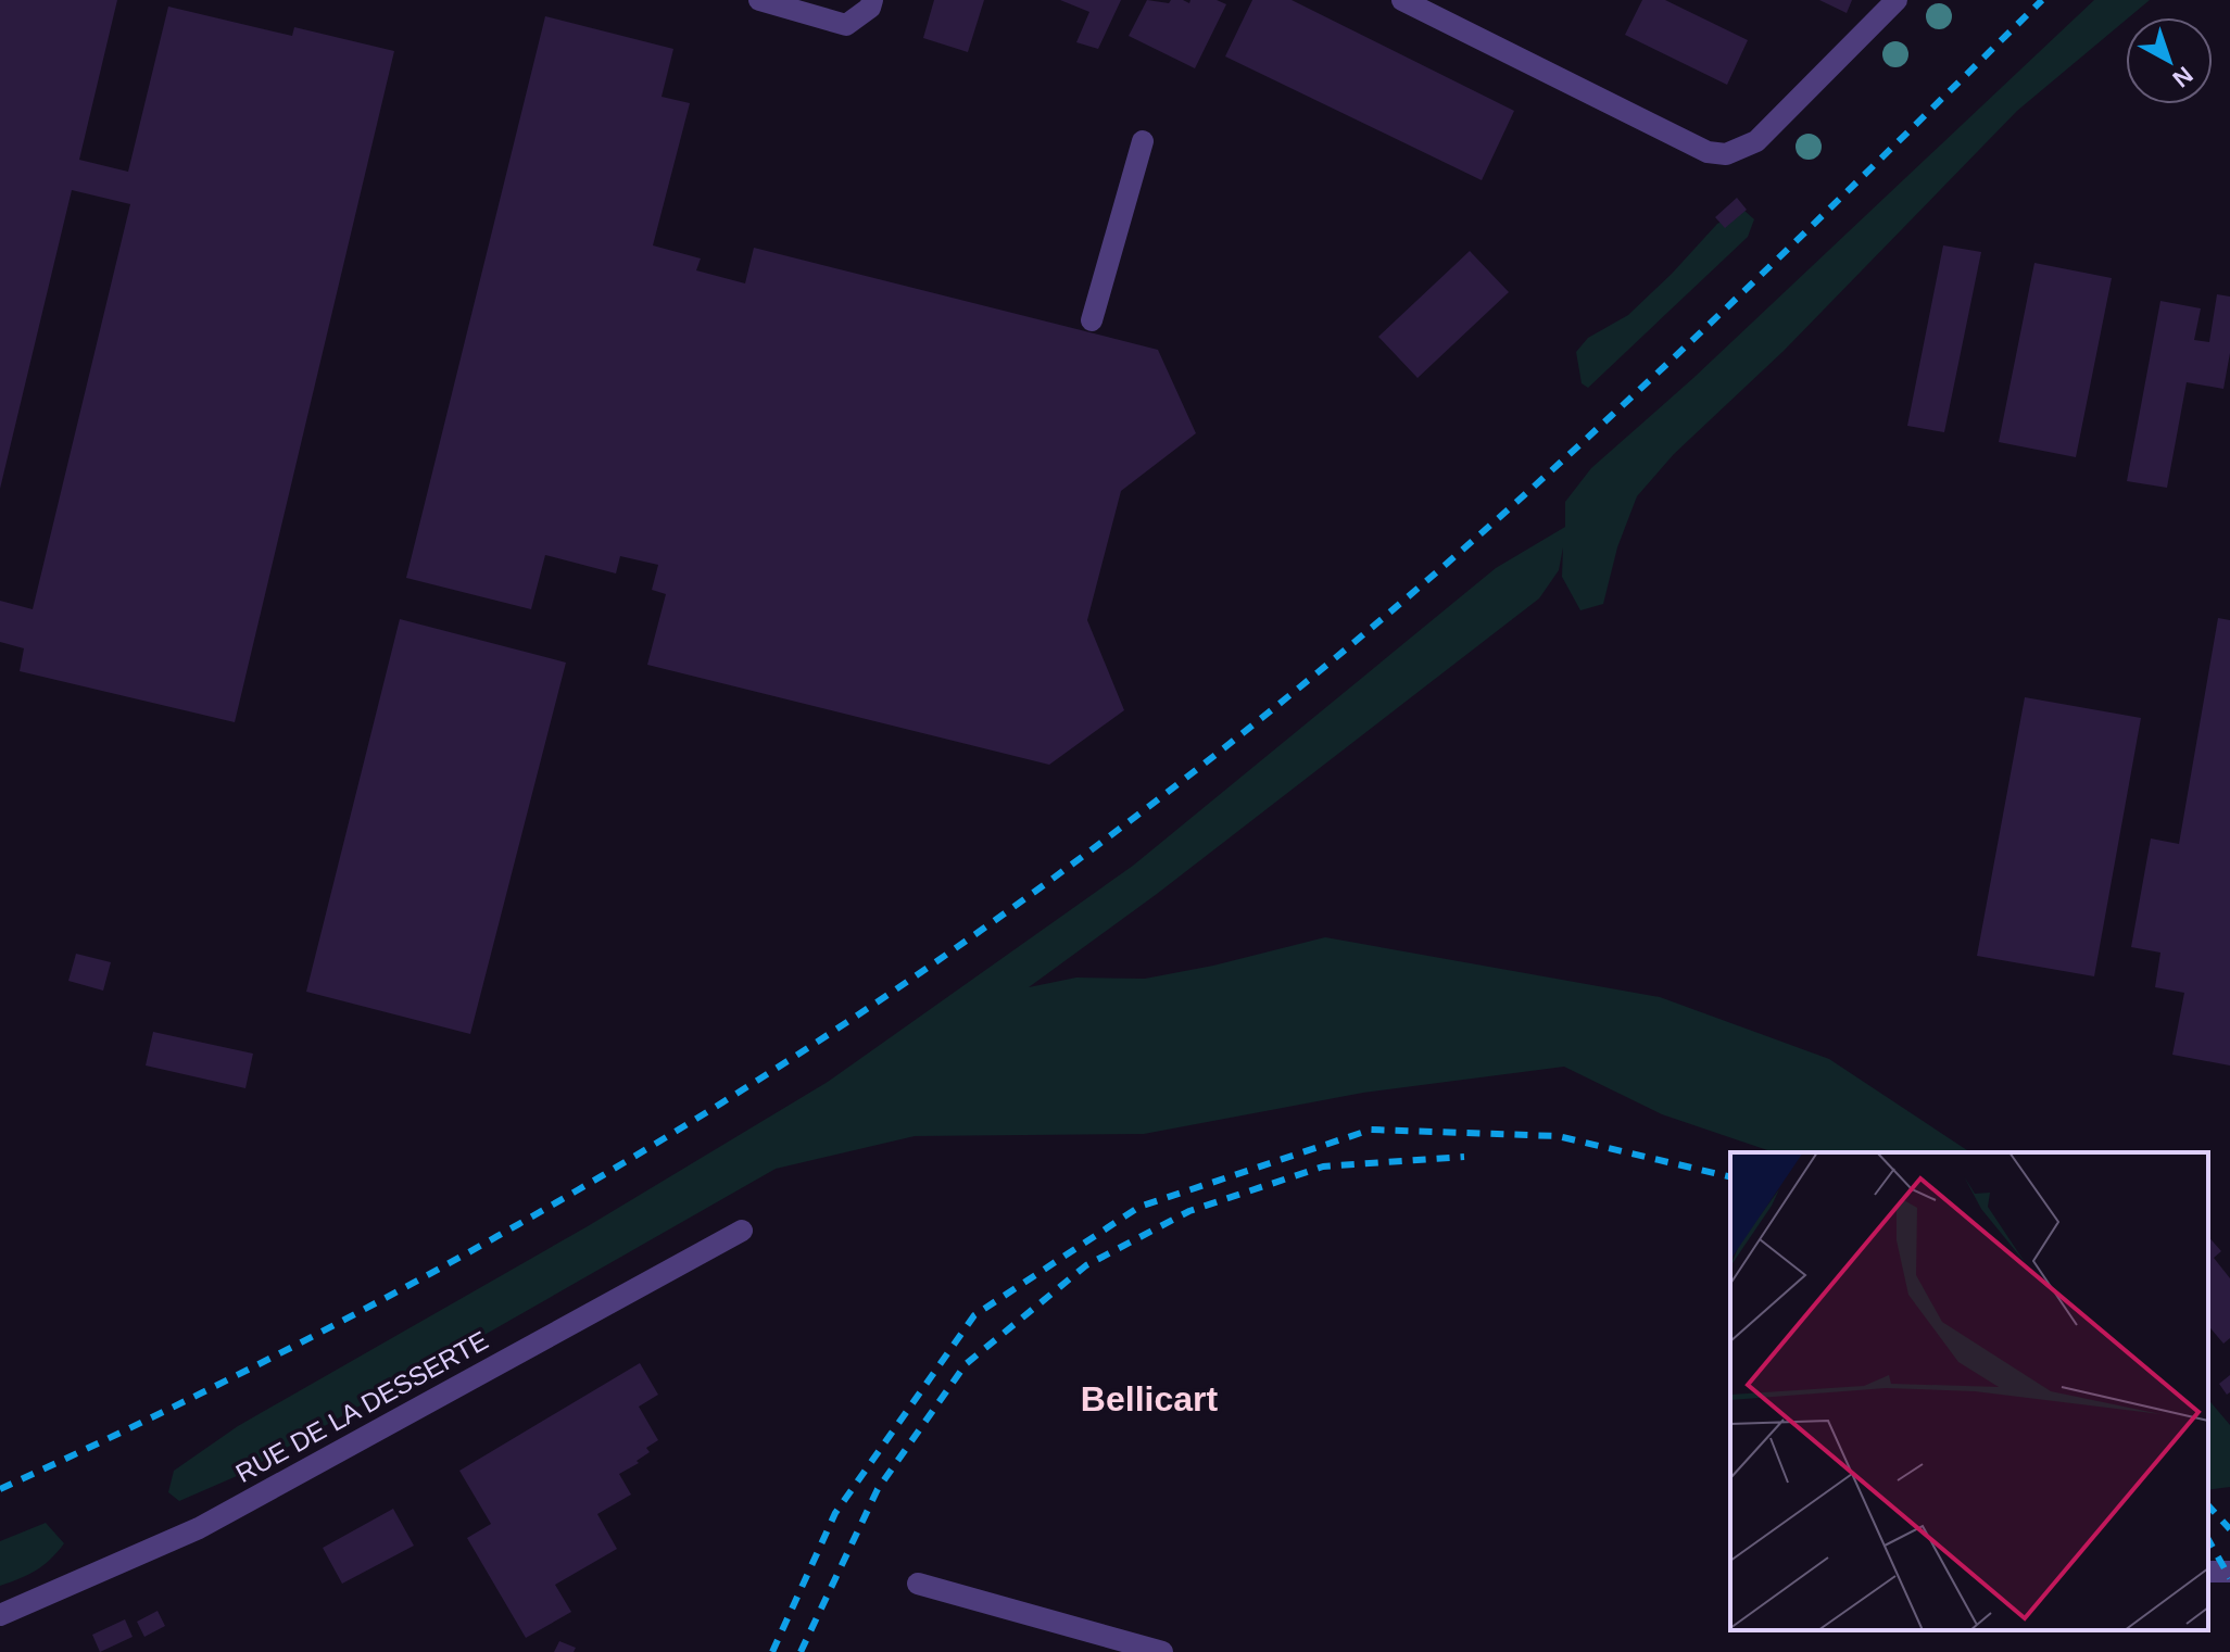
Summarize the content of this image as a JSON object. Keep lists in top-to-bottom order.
{
  "streets": {
    "street": ["RUE DE LA DESSERTE"]
  },
  "districts": ["Bellicart"],
  "north": "bottom right"
}
